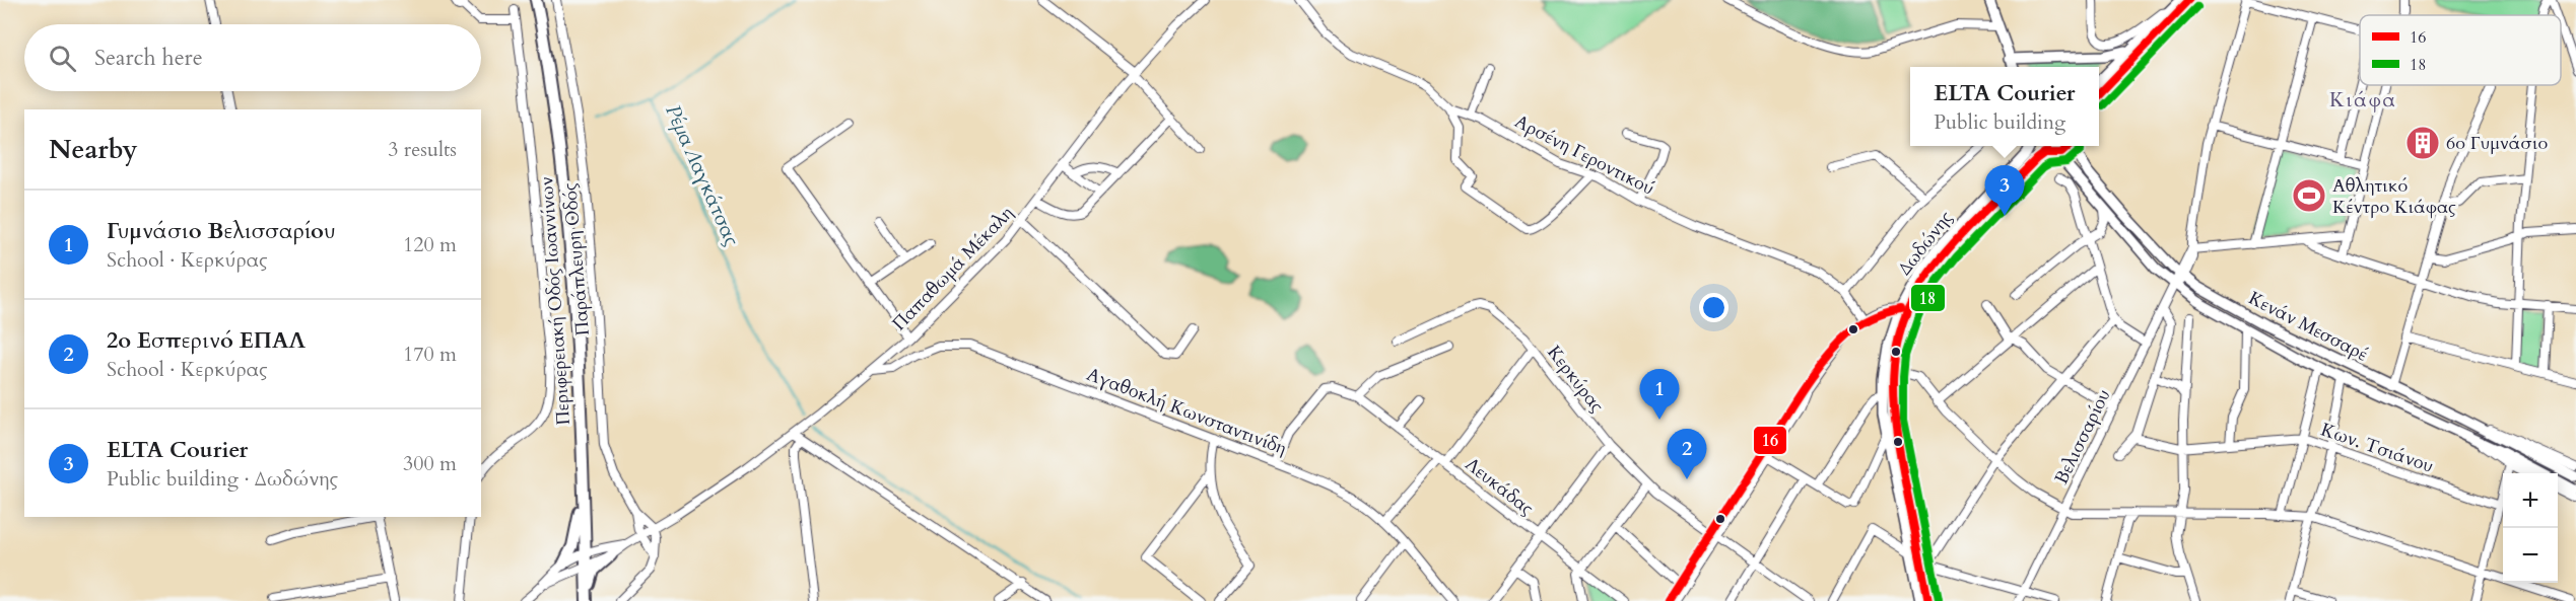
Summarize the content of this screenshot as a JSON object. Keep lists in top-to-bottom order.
{
  "streets": {
    "highway": ["Περιφερειακή Οδός Ιωαννίνων"],
    "main road": ["Δωδώνης", "Κενάν Μεσσαρέ"],
    "street": [
      "Αρσένη Γεροντικού",
      "Παράπλευρη Οδός",
      "Παπαθωμά Μέκαλη",
      "Κερκύρας",
      "Αγαθοκλή Κωνσταντινίδη",
      "Βελισσαρίου",
      "Κων. Τσιάνου",
      "Λευκάδας"
    ]
  },
  "crossings": [
    ["Παράπλευρη Οδός", "Παπαθωμά Μέκαλη"],
    ["Παπαθωμά Μέκαλη", "Αγαθοκλή Κωνσταντινίδη"],
    ["Κενάν Μεσσαρέ", "Βελισσαρίου"]
  ],
  "districts": ["Κιάφα"],
  "water": ["Ρέμα Λαγκάτσας"],
  "places": {
    "building": ["6ο Γυμνάσιο"],
    "sports": ["Αθλητικό Κέντρο Κιάφας"]
  },
  "lines": ["transit line 16", "transit line 18"],
  "legend": ["16", "18"],
  "page": {
    "search": "Search here",
    "popup": ["ELTA Courier", "Public building"],
    "heading": ["Nearby", "3 results"],
    "pins": ["3", "1", "2"],
    "list": [
      {
        "mark": "1",
        "name": "Γυμνάσιο Βελισσαρίου",
        "note": "School · Κερκύρας",
        "value": "120 m"
      },
      {
        "mark": "2",
        "name": "2ο Εσπερινό ΕΠΑΛ",
        "note": "School · Κερκύρας",
        "value": "170 m"
      },
      {
        "mark": "3",
        "name": "ELTA Courier",
        "note": "Public building · Δωδώνης",
        "value": "300 m"
      }
    ],
    "map_buttons": ["+", "−"]
  }
}
